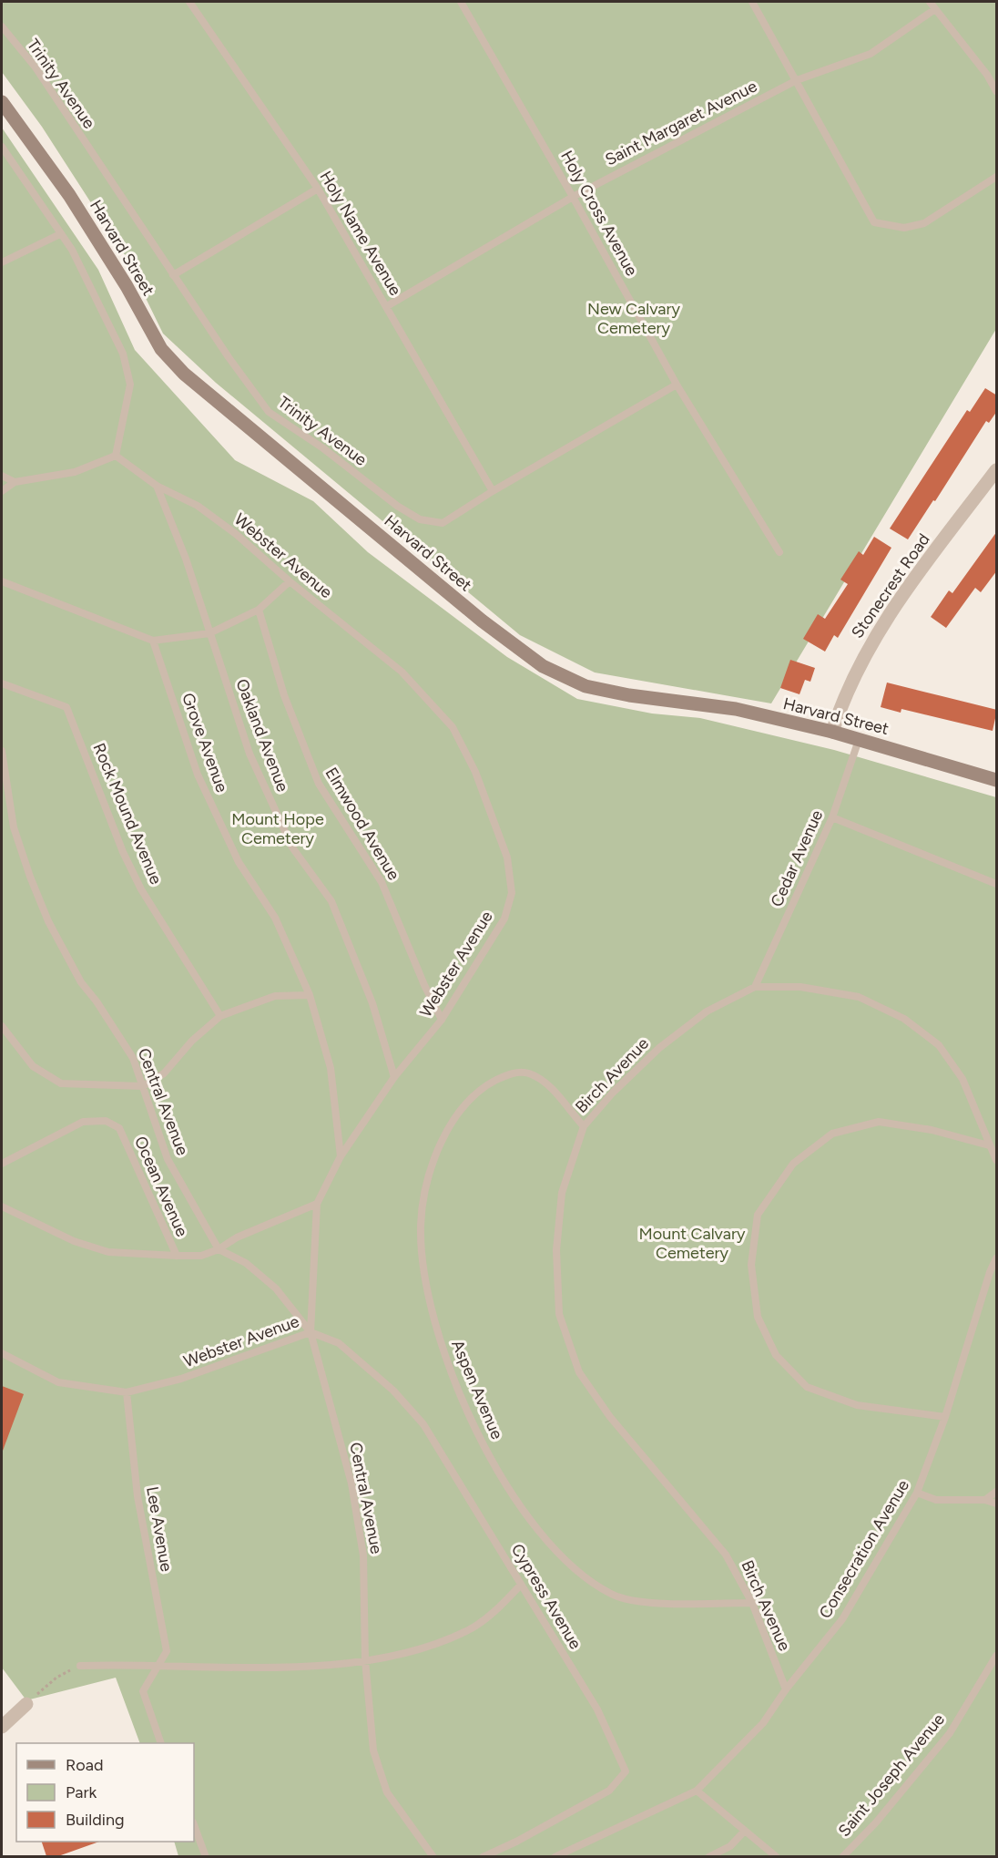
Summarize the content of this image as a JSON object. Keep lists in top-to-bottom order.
{
  "streets": {
    "main road": ["Harvard Street"],
    "street": ["Stonecrest Road"],
    "lane": [
      "Trinity Avenue",
      "Saint Margaret Avenue",
      "Holy Cross Avenue",
      "Holy Name Avenue",
      "Webster Avenue",
      "Oakland Avenue",
      "Grove Avenue",
      "Rock Mound Avenue",
      "Elmwood Avenue",
      "Cedar Avenue",
      "Birch Avenue",
      "Central Avenue",
      "Ocean Avenue",
      "Aspen Avenue",
      "Lee Avenue",
      "Consecration Avenue",
      "Cypress Avenue",
      "Saint Joseph Avenue"
    ]
  },
  "crossings": [
    ["Trinity Avenue", "Holy Cross Avenue"],
    ["Trinity Avenue", "Holy Name Avenue"],
    ["Saint Margaret Avenue", "Holy Cross Avenue"],
    ["Saint Margaret Avenue", "Holy Name Avenue"],
    ["Harvard Street", "Stonecrest Road"],
    ["Harvard Street", "Cedar Avenue"],
    ["Webster Avenue", "Oakland Avenue"],
    ["Webster Avenue", "Grove Avenue"],
    ["Webster Avenue", "Elmwood Avenue"],
    ["Webster Avenue", "Central Avenue"],
    ["Webster Avenue", "Lee Avenue"],
    ["Webster Avenue", "Cypress Avenue"],
    ["Cedar Avenue", "Birch Avenue"],
    ["Birch Avenue", "Aspen Avenue"],
    ["Birch Avenue", "Consecration Avenue"],
    ["Central Avenue", "Cypress Avenue"]
  ],
  "parks": ["New Calvary Cemetery", "Mount Hope Cemetery", "Mount Calvary Cemetery"],
  "legend": ["Road", "Park", "Building"]
}
